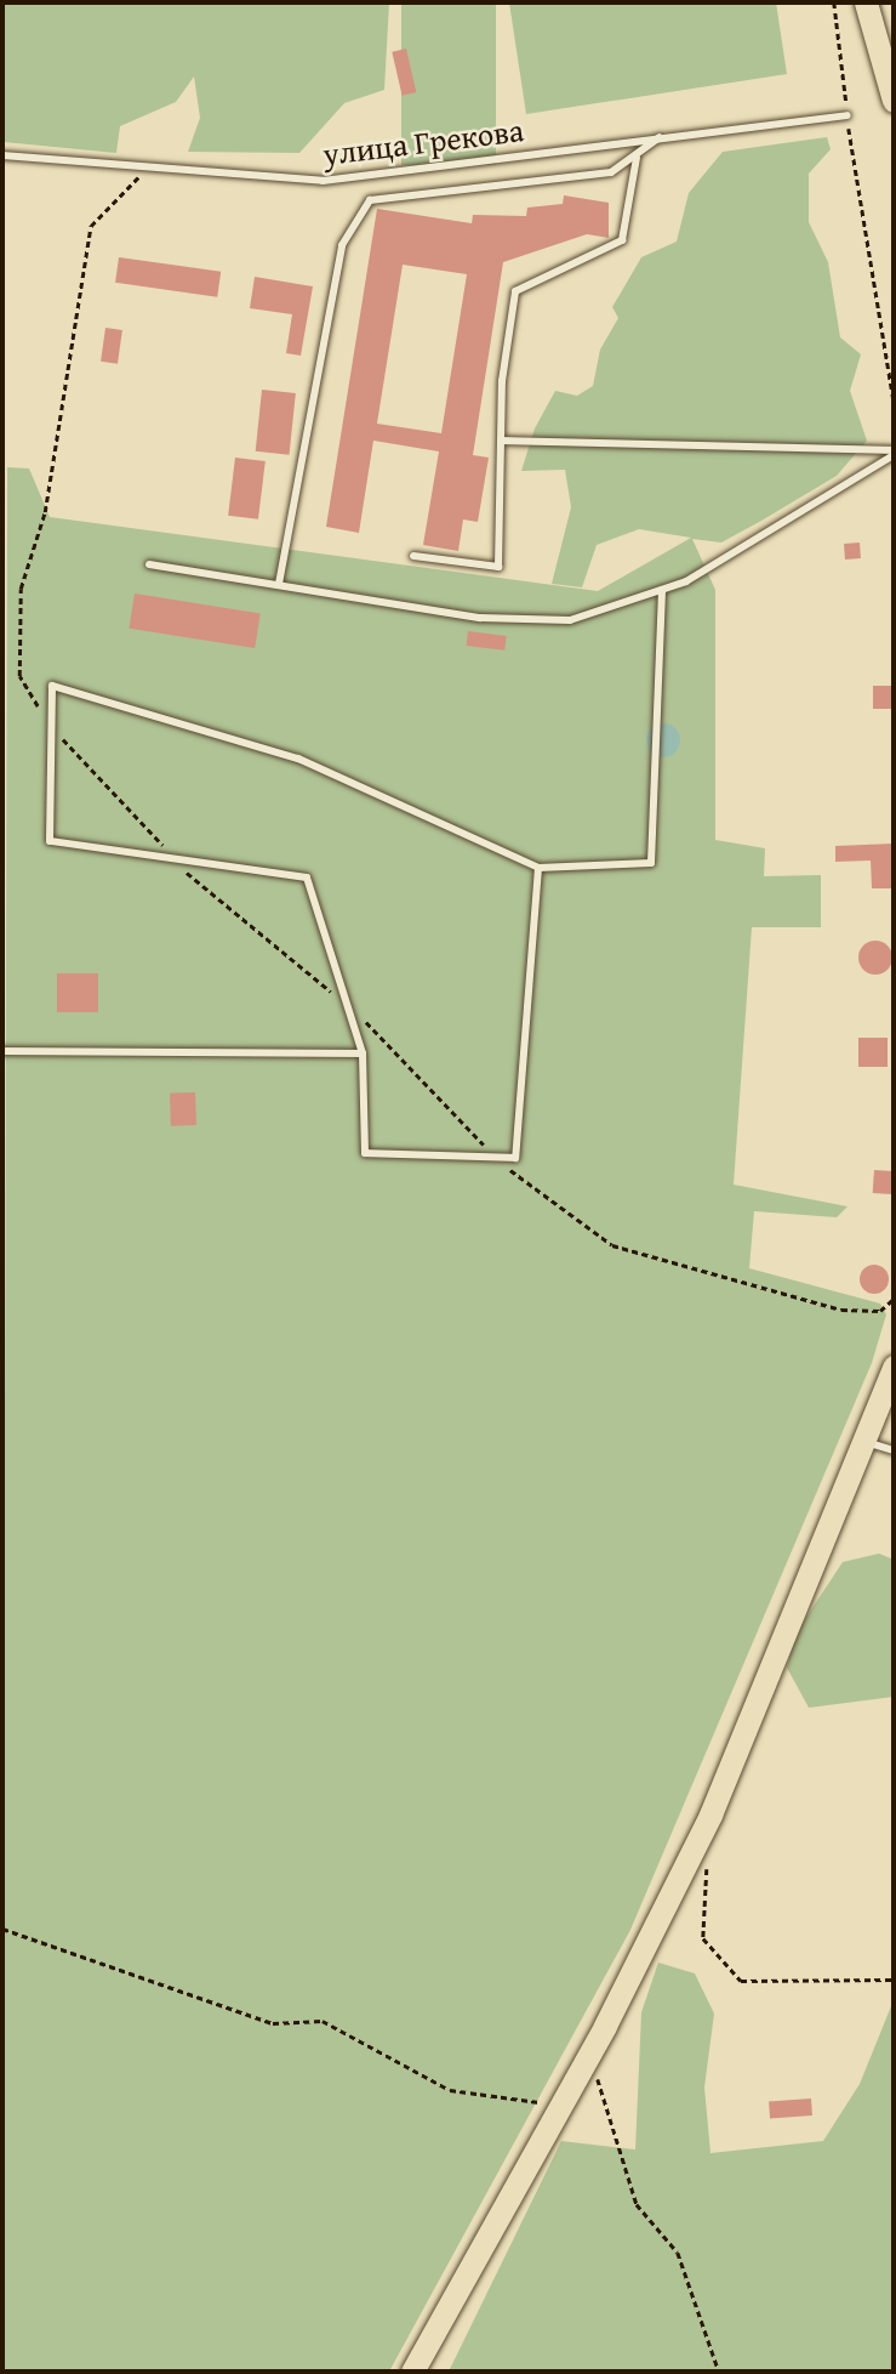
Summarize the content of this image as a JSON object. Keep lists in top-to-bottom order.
{
  "streets": {
    "lane": ["улица Грекова"]
  }
}
